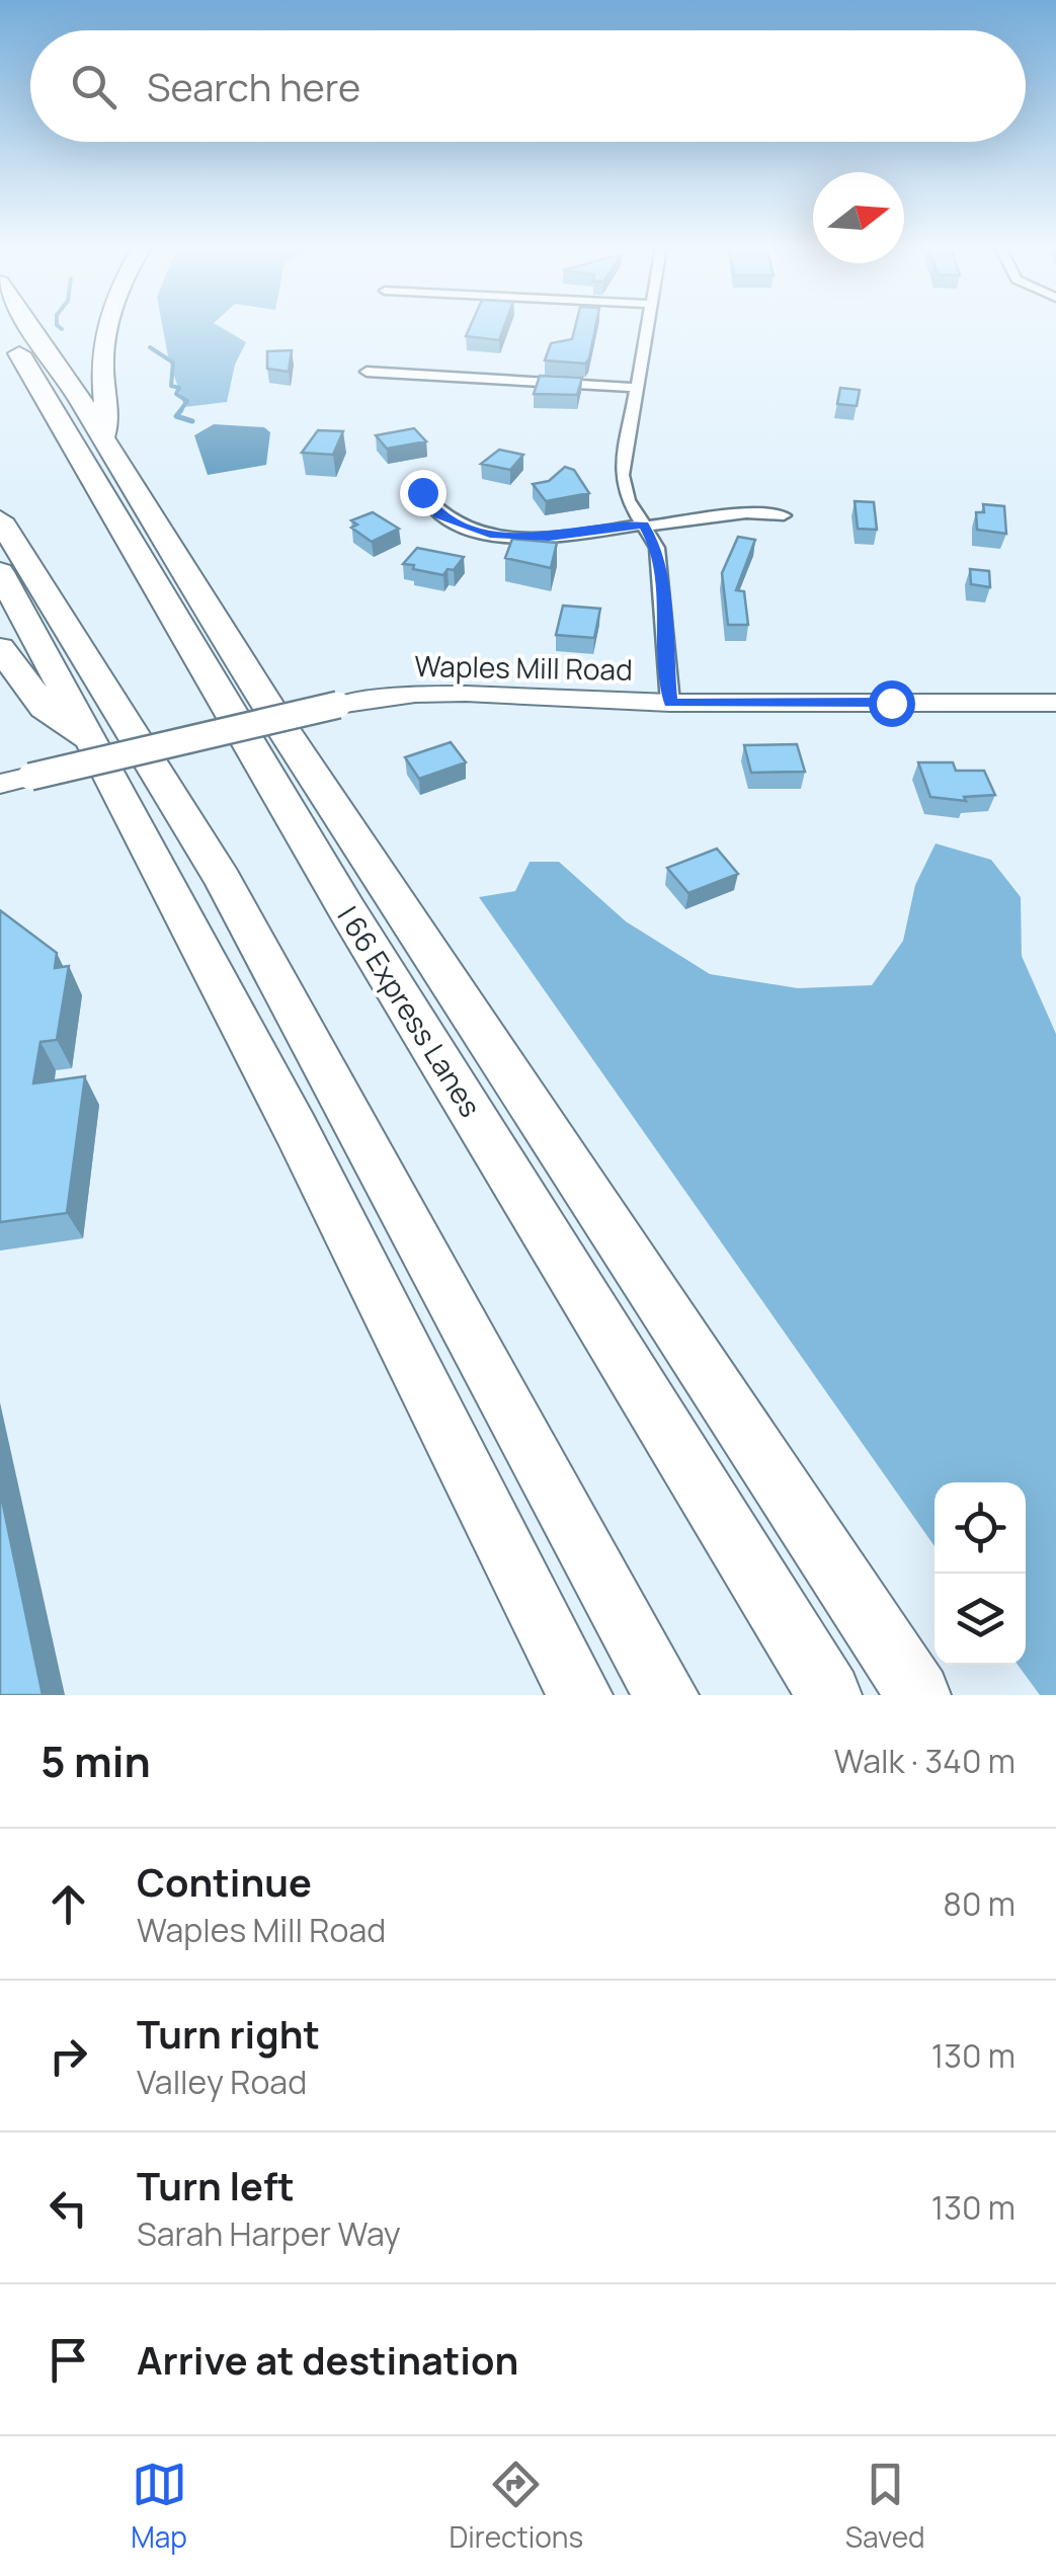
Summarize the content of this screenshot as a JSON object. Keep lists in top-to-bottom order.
{
  "streets": {
    "highway": ["I 66 Express Lanes"],
    "main road": ["Waples Mill Road"]
  },
  "north": "right",
  "page": {
    "search": "Search here",
    "heading": ["5 min", "Walk · 340 m"],
    "list": [
      ["Continue", "Waples Mill Road", "80 m"],
      ["Turn right", "Valley Road", "130 m"],
      ["Turn left", "Sarah Harper Way", "130 m"],
      "Arrive at destination"
    ],
    "nav": ["Map", "Directions", "Saved"]
  }
}
